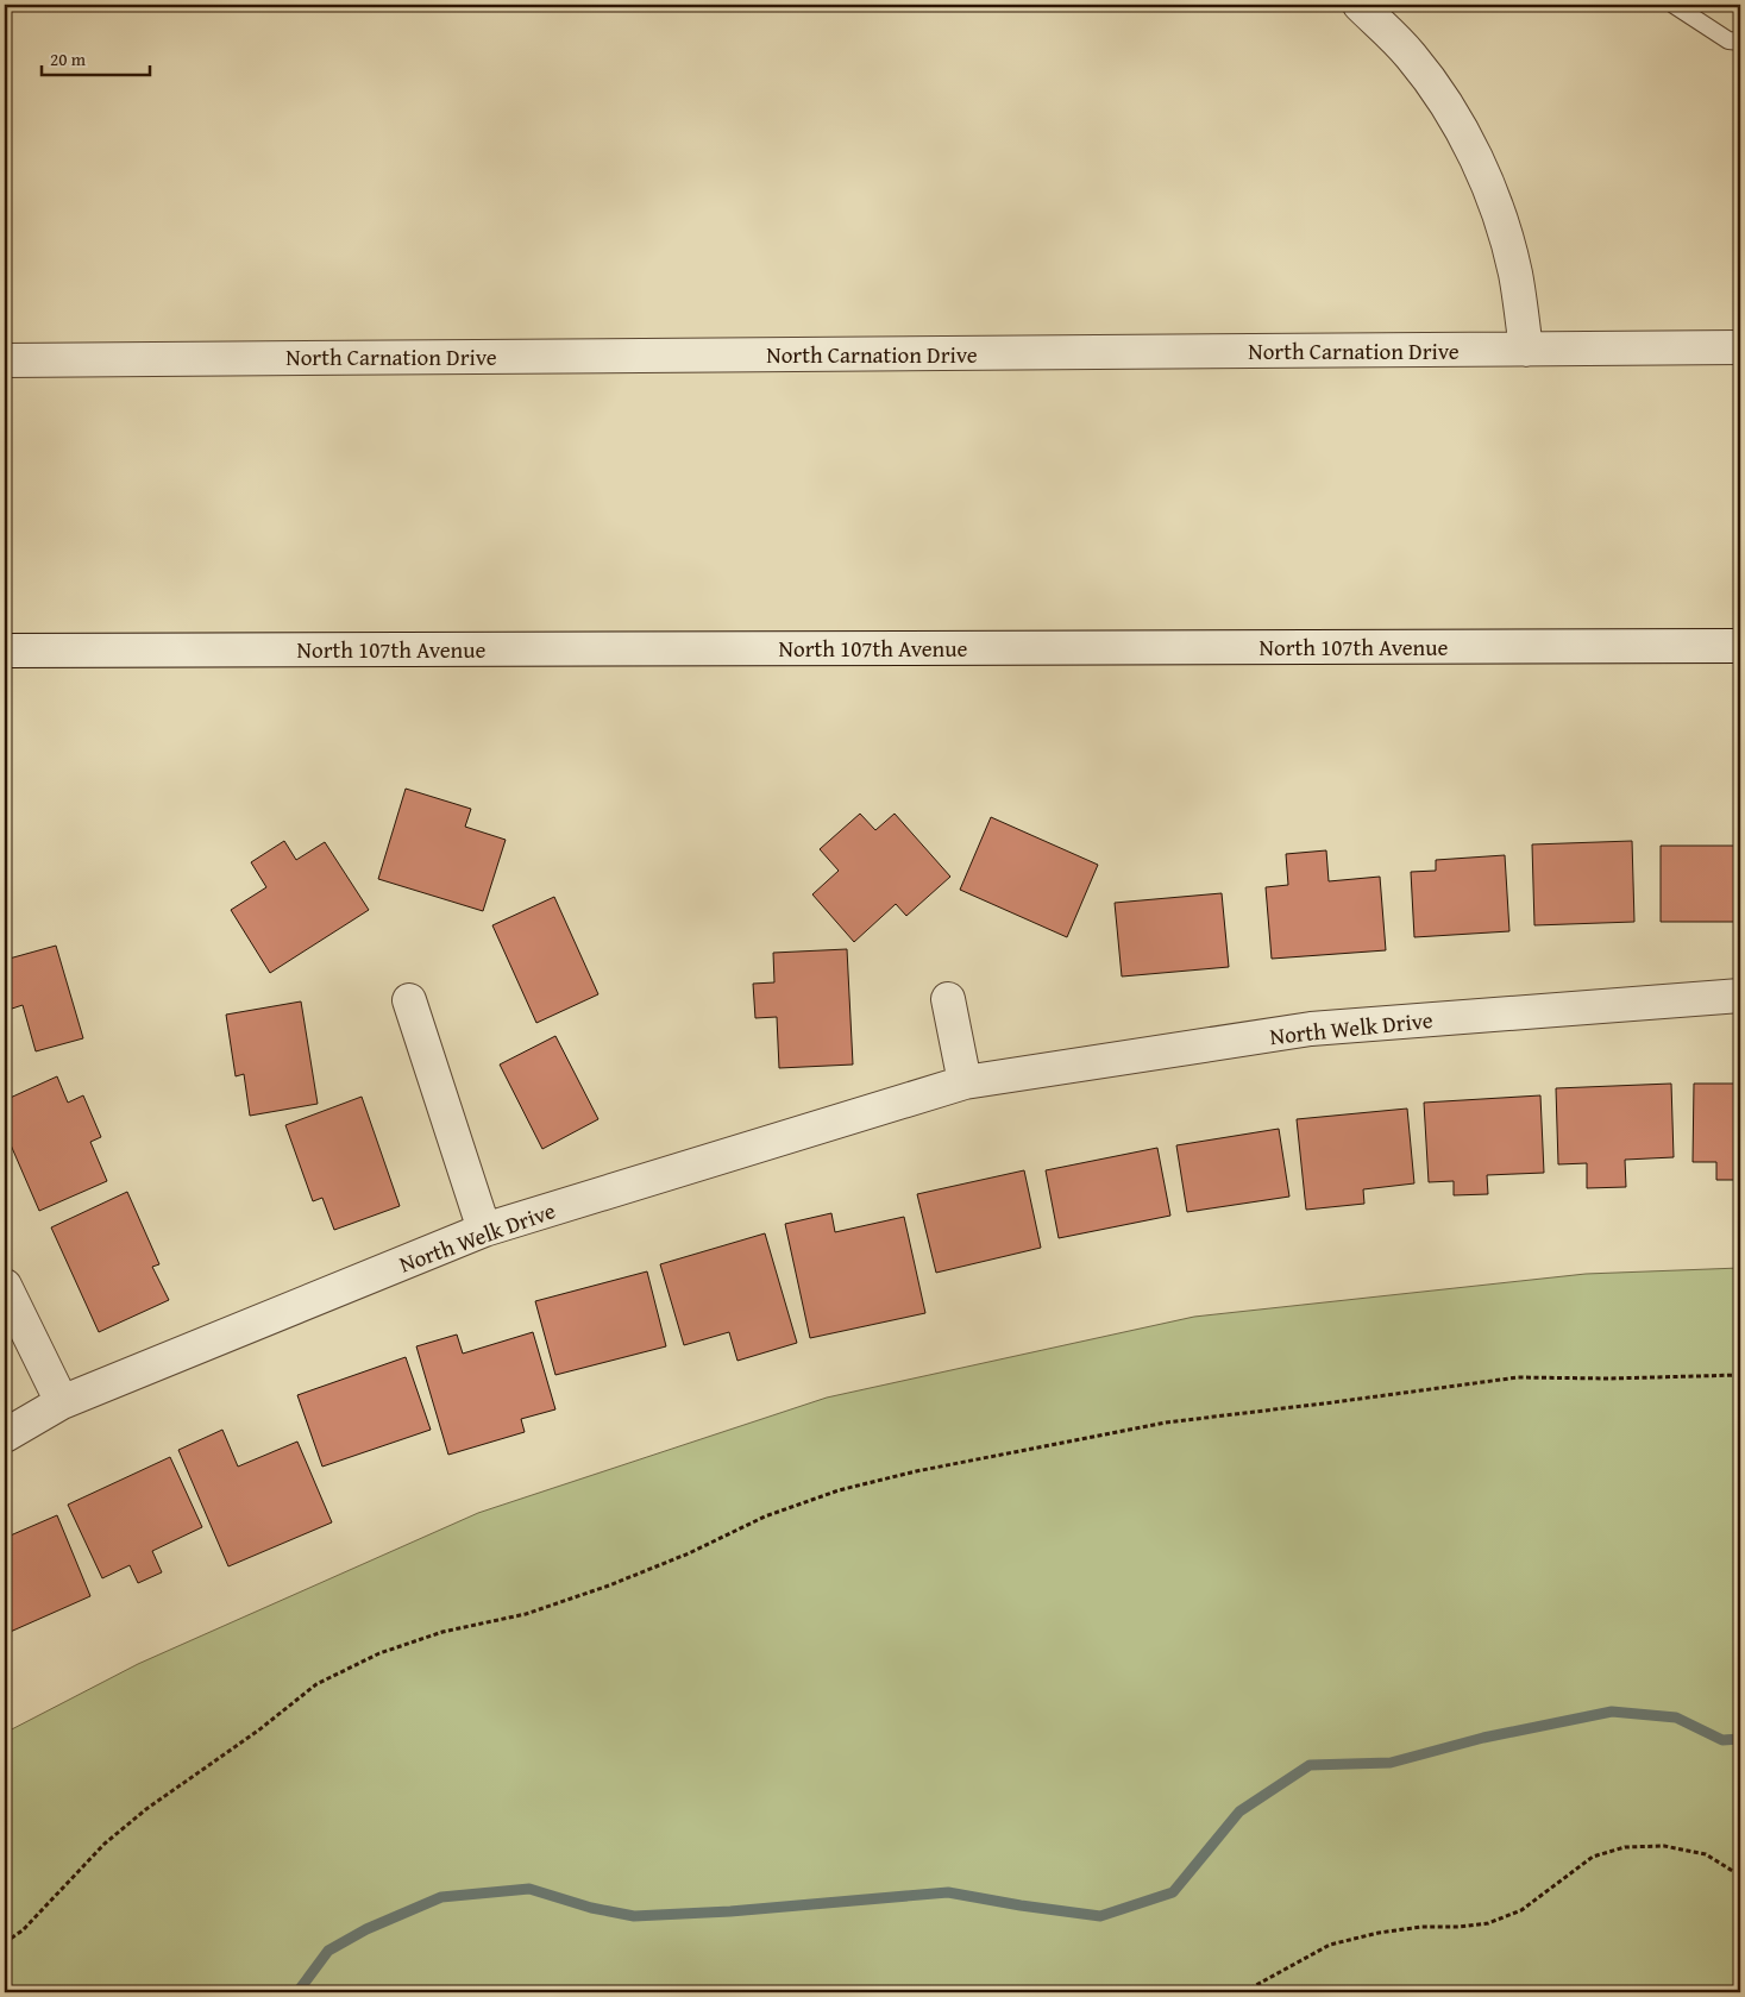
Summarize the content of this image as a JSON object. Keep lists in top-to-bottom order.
{
  "streets": {
    "street": ["North Carnation Drive", "North 107th Avenue", "North Welk Drive"]
  },
  "scale_bar": "20 m"
}
